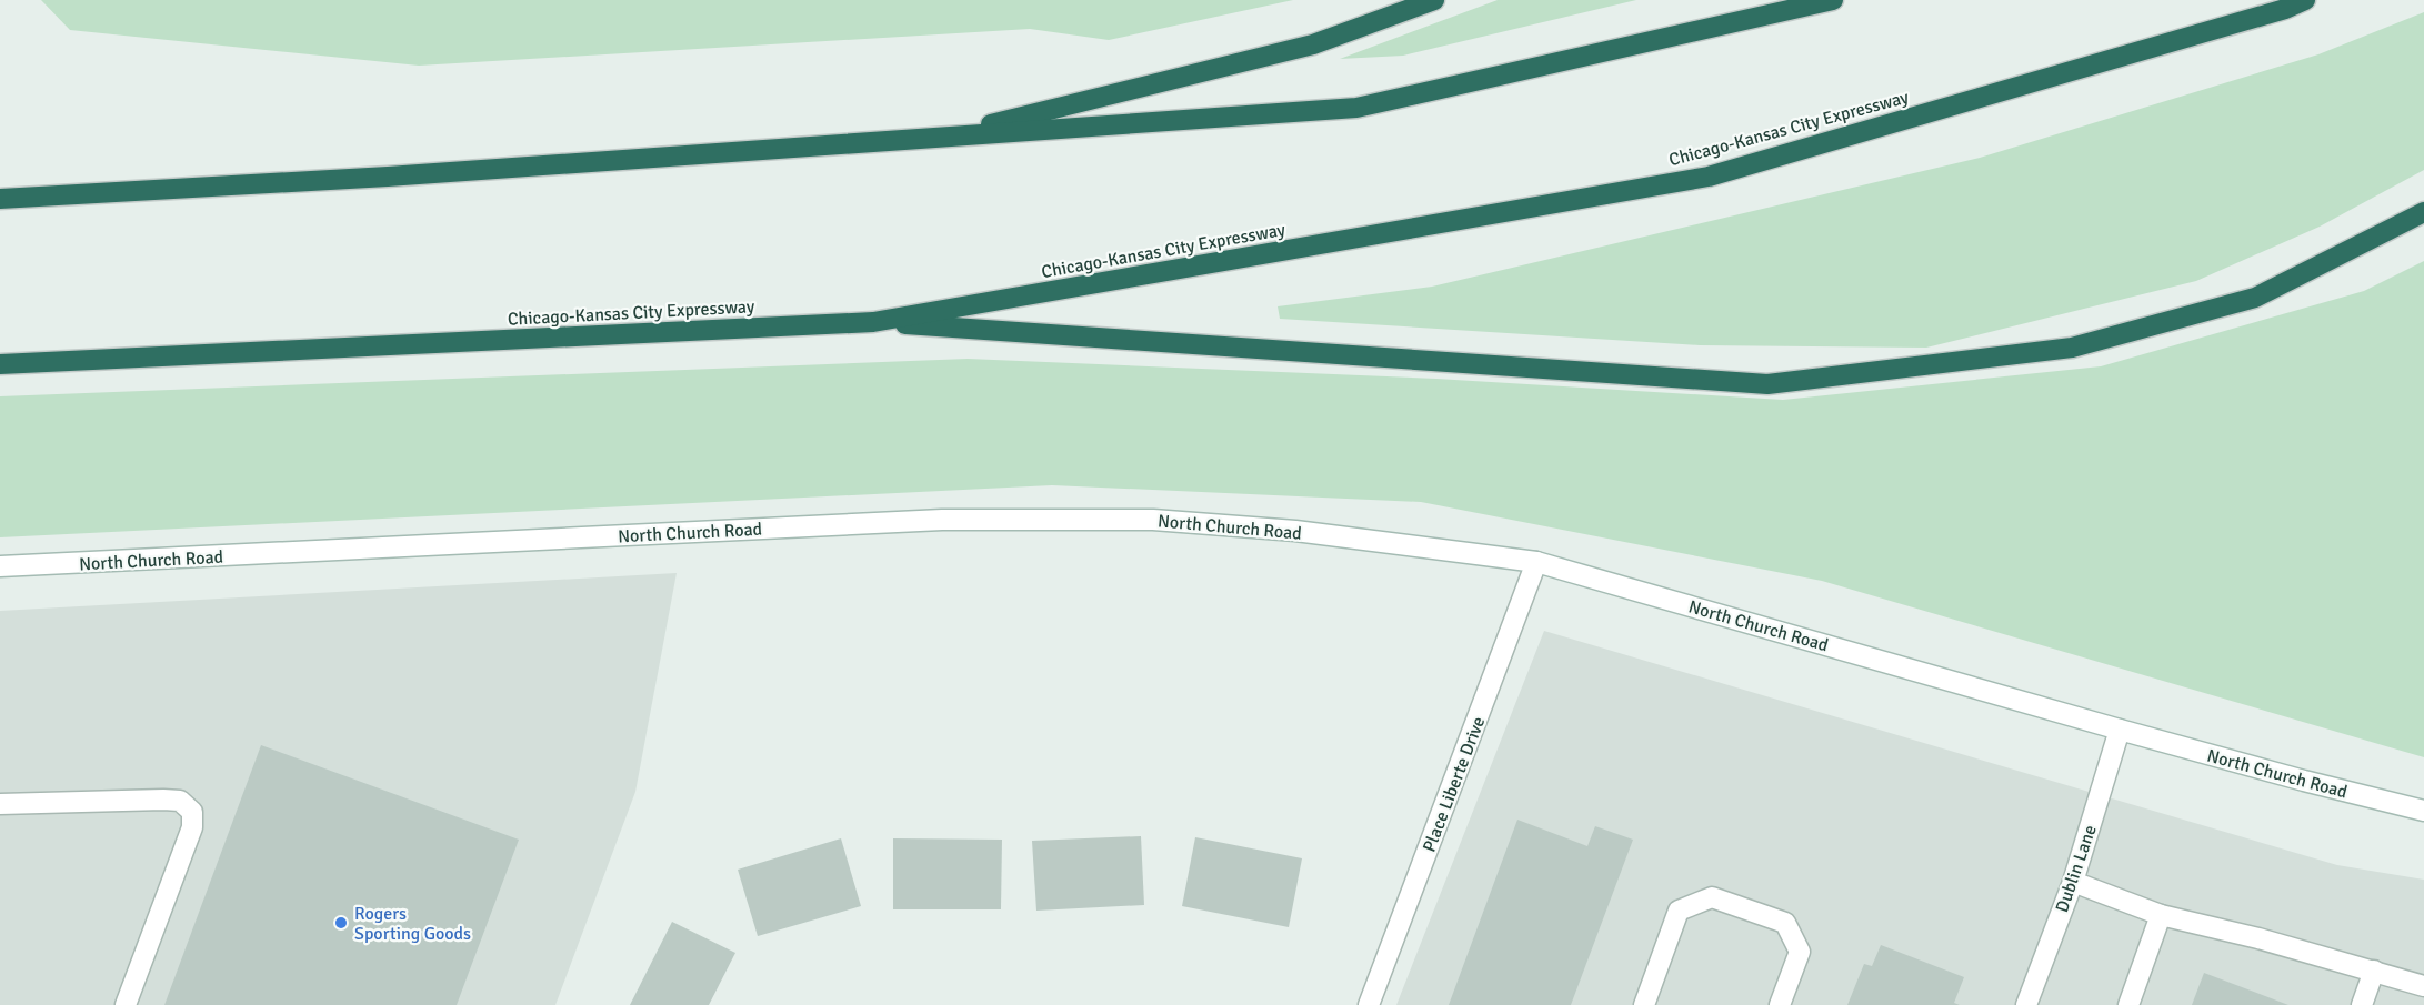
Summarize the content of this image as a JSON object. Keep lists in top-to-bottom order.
{
  "streets": {
    "highway": ["Chicago-Kansas City Expressway"],
    "main road": ["North Church Road", "Place Liberte Drive", "Dublin Lane"]
  },
  "crossings": [
    ["North Church Road", "Place Liberte Drive"],
    ["North Church Road", "Dublin Lane"]
  ],
  "places": ["Rogers Sporting Goods"]
}
